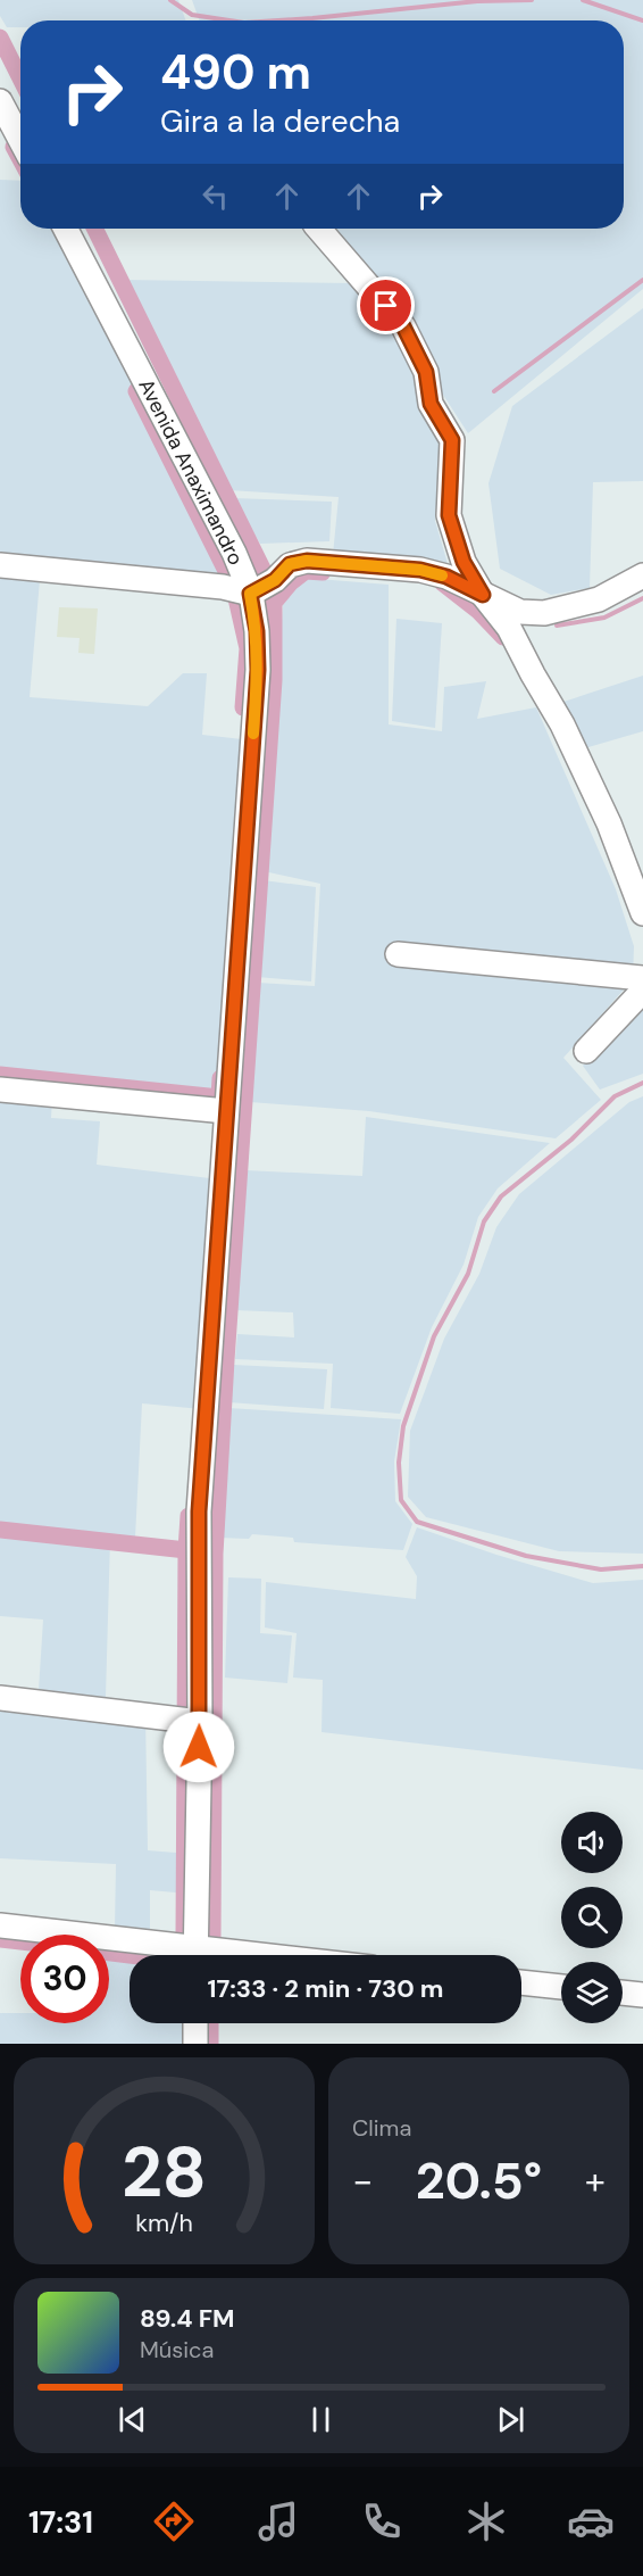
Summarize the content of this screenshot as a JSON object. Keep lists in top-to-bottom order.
{
  "streets": {
    "street": ["Avenida Anaximandro"]
  },
  "page": {
    "turn": ["490 m", "Gira a la derecha"],
    "limit": "30",
    "trip": "17:33 · 2 min · 730 m",
    "tile": "Clima",
    "heat": ["−", "20.5°", "+"],
    "song": ["89.4 FM", "Música"],
    "tabs": "17:31",
    "gauge": ["28", "km/h"]
  }
}
